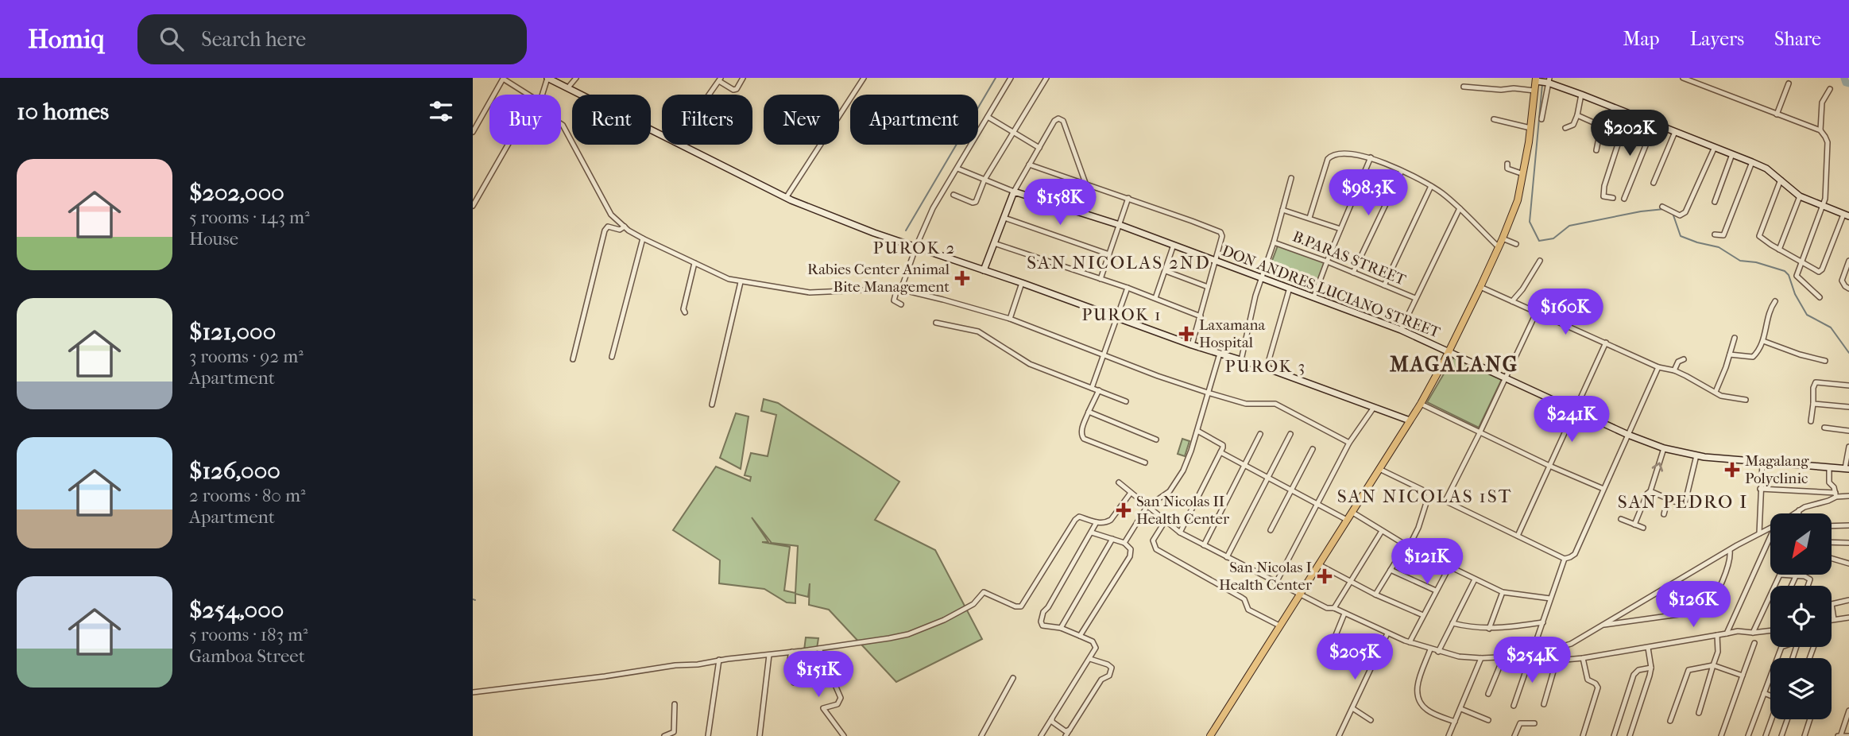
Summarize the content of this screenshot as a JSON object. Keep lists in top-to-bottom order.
{
  "streets": {
    "street": ["B.PARAS STREET", "DON ANDRES LUCIANO STREET"]
  },
  "districts": [
    "PUROK 2",
    "SAN NICOLAS 2ND",
    "PUROK 1",
    "MAGALANG",
    "PUROK 3",
    "SAN NICOLAS 1ST",
    "SAN PEDRO I"
  ],
  "places": {
    "health": [
      "Rabies Center Animal Bite Management",
      "Laxamana Hospital",
      "Magalang Polyclinic",
      "San Nicolas II Health Center",
      "San Nicolas I Health Center"
    ]
  },
  "north": "bottom left",
  "page": {
    "header": "Homiq",
    "search": "Search here",
    "nav": ["Map", "Layers", "Share"],
    "heading": "10 homes",
    "chip": [
      "Buy",
      "Rent",
      "Filters",
      "New",
      "Apartment"
    ],
    "price": [
      "$202K",
      "$98.3K",
      "$158K",
      "$160K",
      "$241K",
      "$121K",
      "$126K",
      "$205K",
      "$254K",
      "$151K"
    ],
    "list": [
      {
        "name": "$202,000",
        "note": "5 rooms · 143 m² · House"
      },
      {
        "name": "$121,000",
        "note": "3 rooms · 92 m² · Apartment"
      },
      {
        "name": "$126,000",
        "note": "2 rooms · 80 m² · Apartment"
      },
      {
        "name": "$254,000",
        "note": "5 rooms · 183 m² · Gamboa Street"
      }
    ]
  }
}
